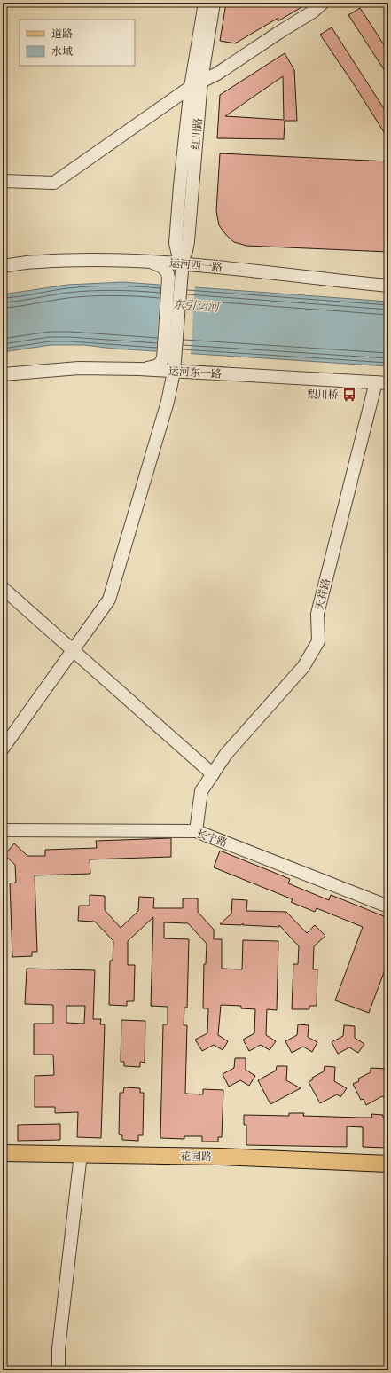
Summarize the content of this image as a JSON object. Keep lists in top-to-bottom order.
{
  "streets": {
    "main road": ["花园路"],
    "street": [
      "红川路",
      "运河西一路",
      "运河东一路",
      "天祥路",
      "长宁路"
    ]
  },
  "crossings": [
    ["红川路", "运河西一路"],
    ["红川路", "运河东一路"],
    ["运河东一路", "天祥路"],
    ["天祥路", "长宁路"]
  ],
  "water": ["东引运河"],
  "places": {
    "bus stop": ["梨川桥"]
  },
  "legend": ["道路", "水域"]
}
